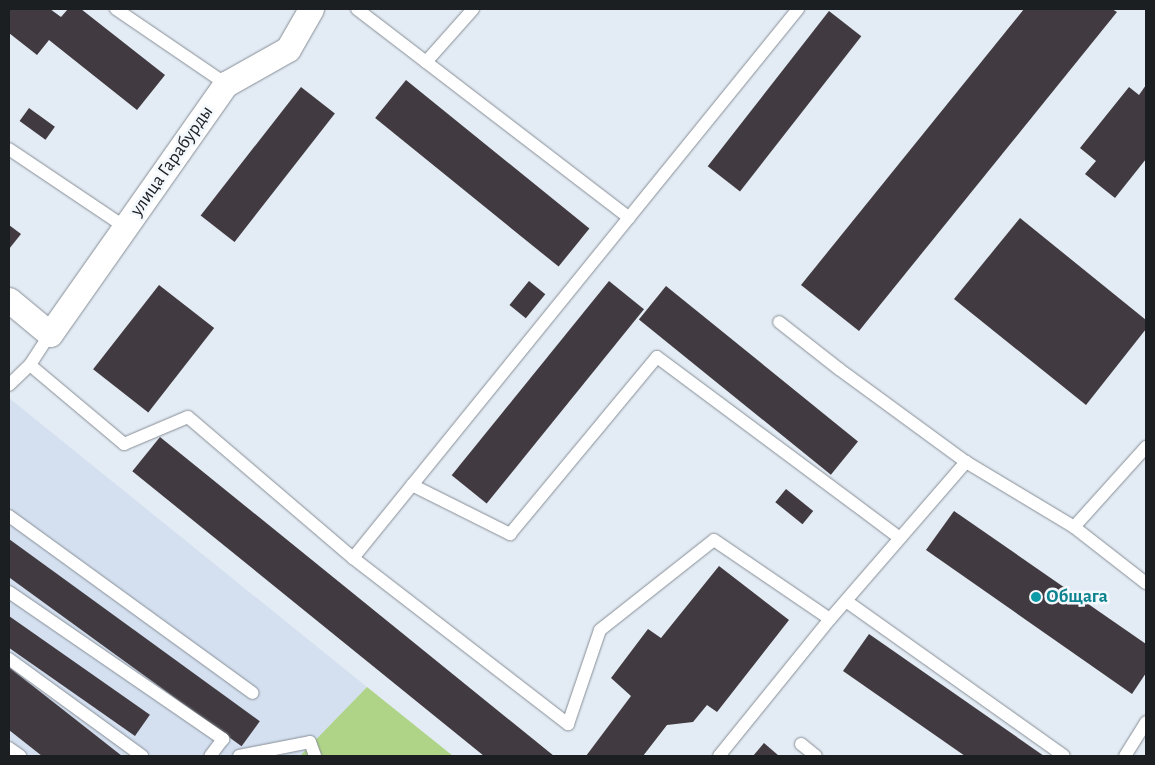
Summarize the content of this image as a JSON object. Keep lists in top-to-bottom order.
{
  "streets": {
    "street": ["улица Гарабурды"]
  },
  "places": ["Общага"]
}
